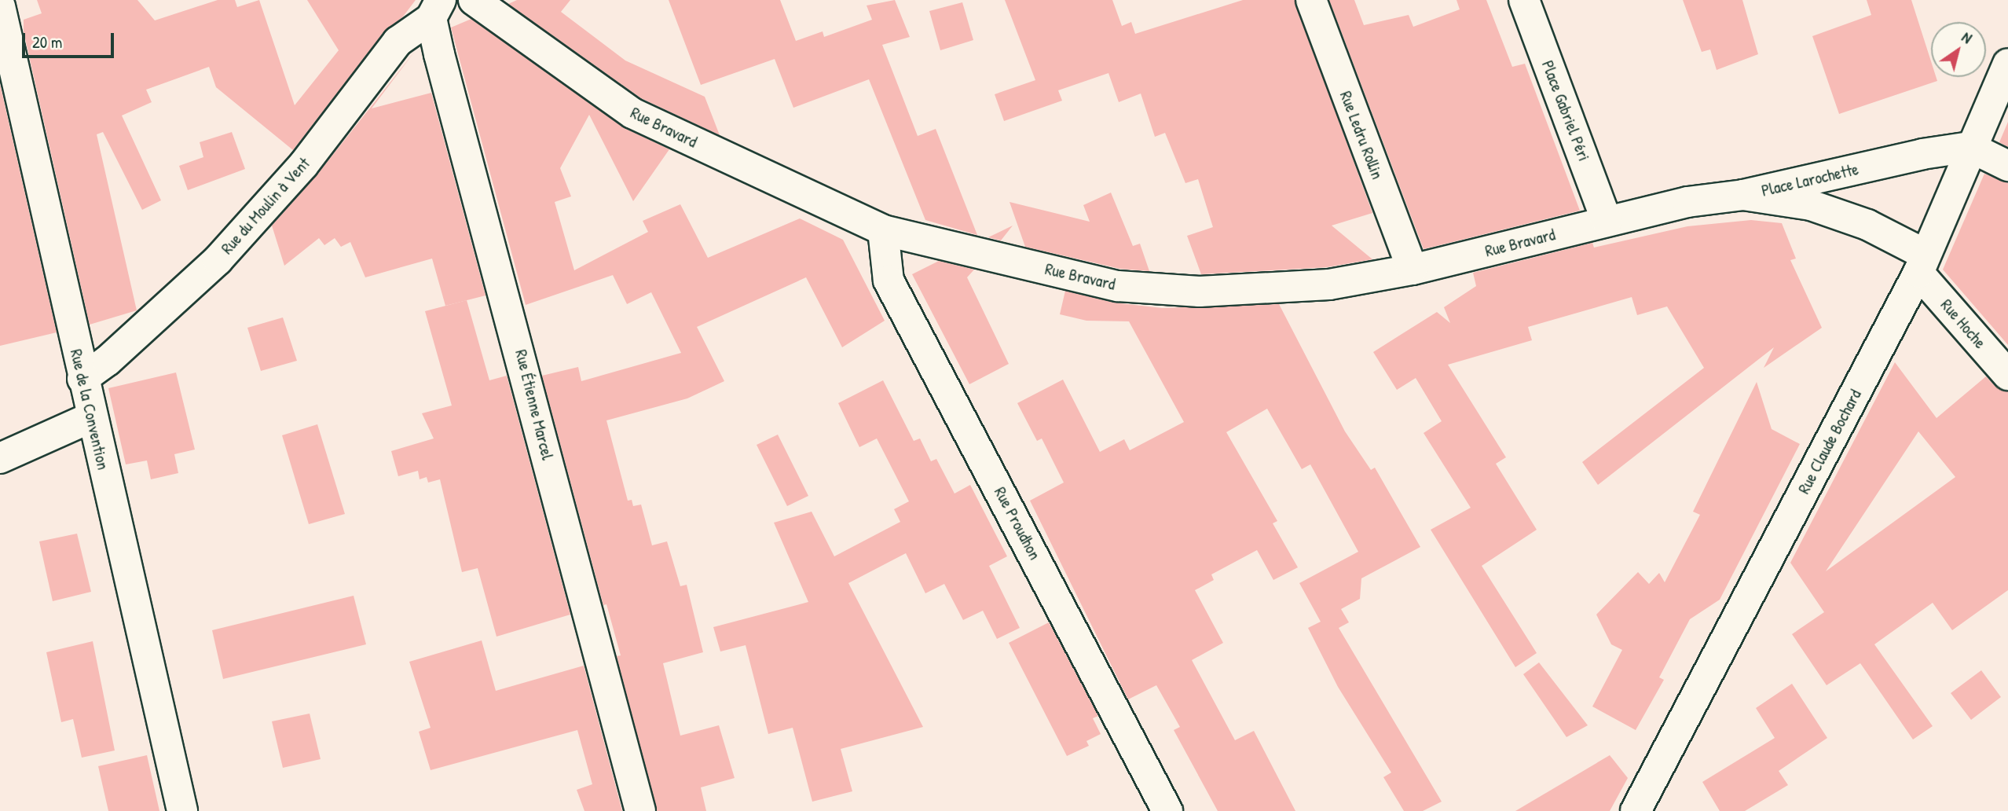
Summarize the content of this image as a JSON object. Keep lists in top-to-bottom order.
{
  "streets": {
    "street": [
      "Place Gabriel Péri",
      "Rue Bravard",
      "Rue Ledru Rollin",
      "Place Larochette",
      "Rue du Moulin à Vent",
      "Rue Hoche",
      "Rue Étienne Marcel",
      "Rue de la Convention",
      "Rue Claude Bochard",
      "Rue Proudhon"
    ]
  },
  "crossings": [
    ["Place Gabriel Péri", "Rue Bravard"],
    ["Rue Bravard", "Rue Ledru Rollin"],
    ["Rue Bravard", "Place Larochette"],
    ["Rue Bravard", "Rue Proudhon"],
    ["Place Larochette", "Rue Hoche"],
    ["Place Larochette", "Rue Claude Bochard"],
    ["Rue du Moulin à Vent", "Rue Étienne Marcel"],
    ["Rue du Moulin à Vent", "Rue de la Convention"],
    ["Rue Hoche", "Rue Claude Bochard"]
  ],
  "scale_bar": "20 m",
  "north": "top right"
}
